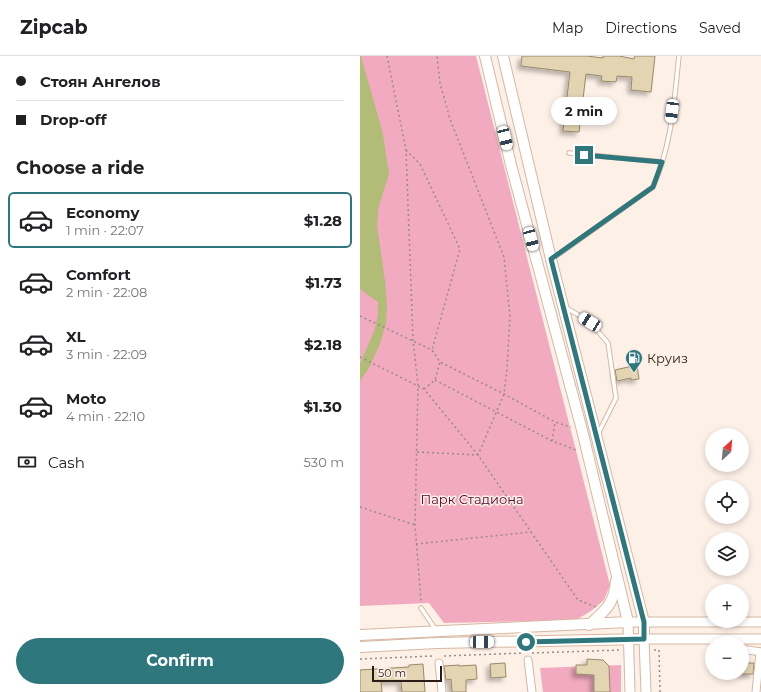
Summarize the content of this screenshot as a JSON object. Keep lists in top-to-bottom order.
{
  "parks": ["Парк Стадиона"],
  "places": {
    "fuel station": ["Круиз"]
  },
  "scale_bar": "50 m",
  "north": "top right",
  "page": {
    "header": "Zipcab",
    "nav": ["Map", "Directions", "Saved"],
    "banner": ["Стоян Ангелов", "Drop-off"],
    "bubble": "2 min",
    "heading": "Choose a ride",
    "list": [
      {
        "name": "Economy",
        "note": "1 min · 22:07",
        "value": "$1.28"
      },
      {
        "name": "Comfort",
        "note": "2 min · 22:08",
        "value": "$1.73"
      },
      {
        "name": "XL",
        "note": "3 min · 22:09",
        "value": "$2.18"
      },
      {
        "name": "Moto",
        "note": "4 min · 22:10",
        "value": "$1.30"
      }
    ],
    "map_buttons": ["+", "−"],
    "pay": ["Cash", "530 m"],
    "buttons": "Confirm",
    "scale": "50 m"
  }
}
